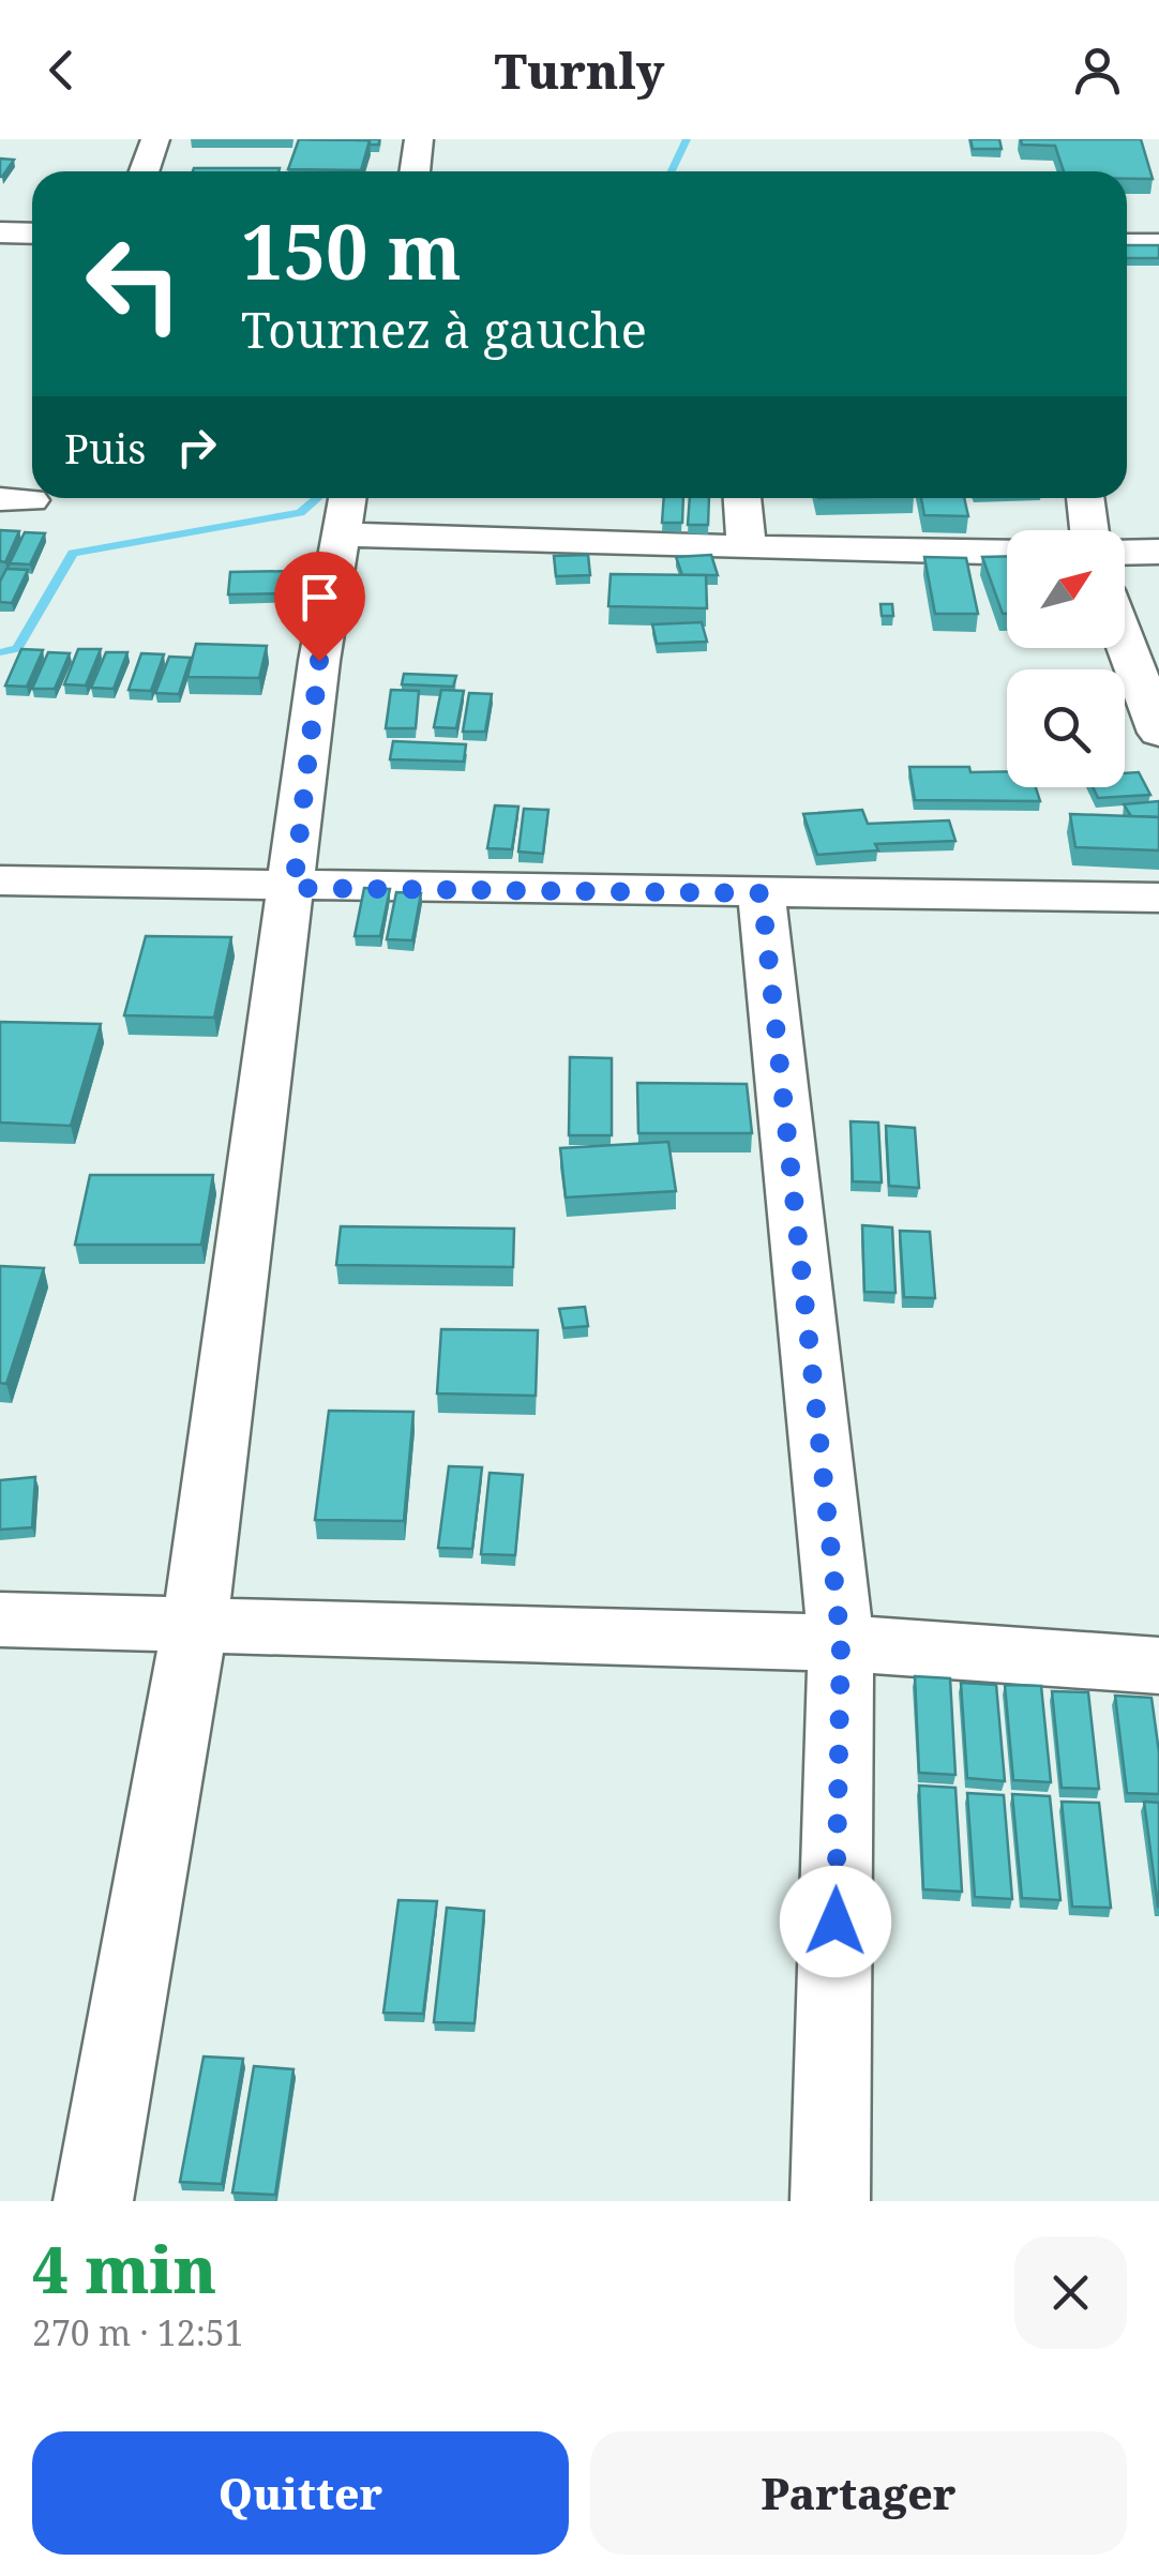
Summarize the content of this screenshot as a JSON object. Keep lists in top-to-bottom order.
{
  "north": "top right",
  "page": {
    "header": "Turnly",
    "turn": ["150 m", "Tournez à gauche"],
    "then": "Puis",
    "heading": ["4 min", "270 m · 12:51"],
    "buttons": ["Quitter", "Partager"]
  }
}
